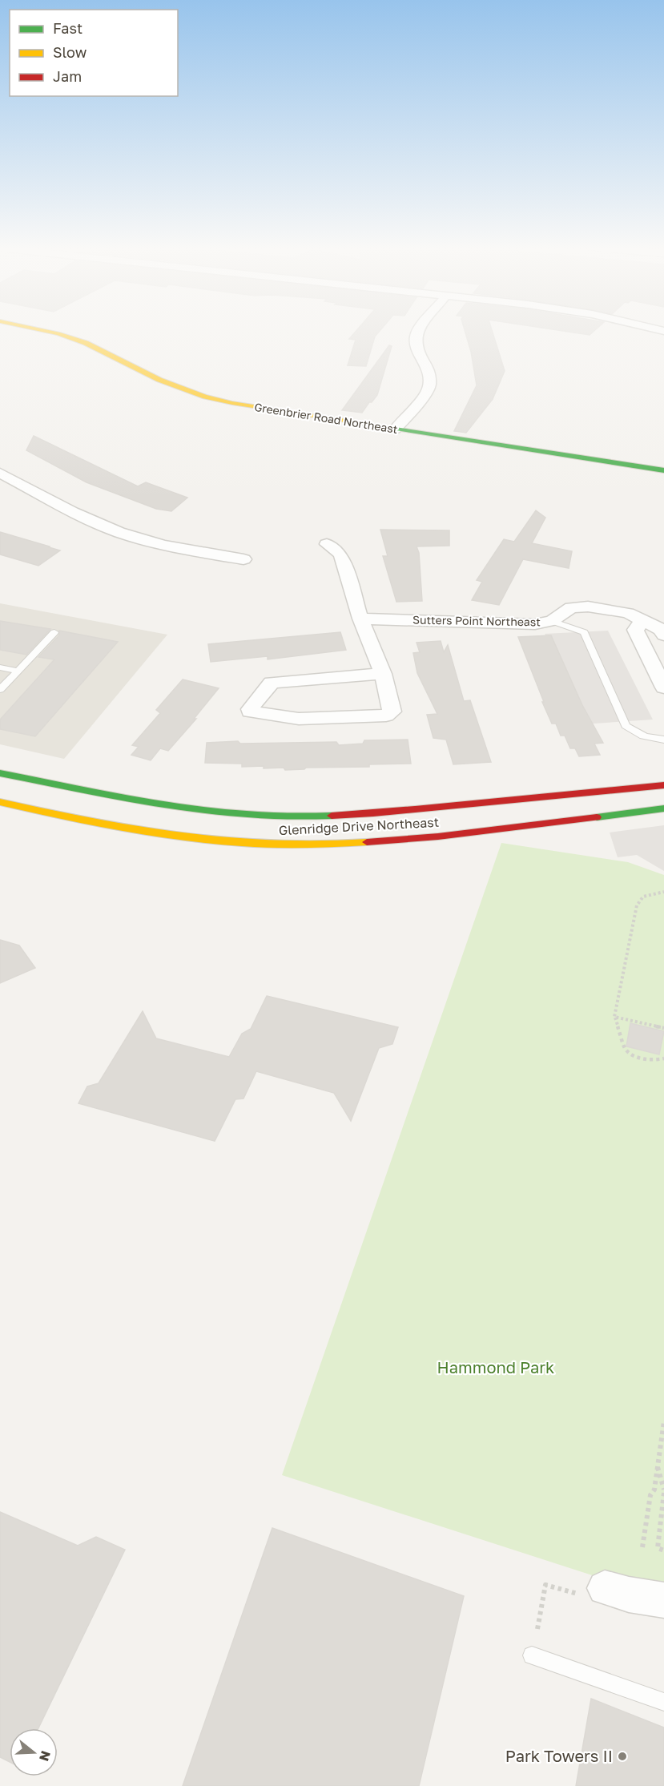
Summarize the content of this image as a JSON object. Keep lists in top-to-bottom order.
{
  "streets": {
    "main road": ["Greenbrier Road Northeast", "Glenridge Drive Northeast"],
    "street": ["Sutters Point Northeast"]
  },
  "parks": ["Hammond Park"],
  "places": ["Park Towers II"],
  "legend": ["Fast", "Slow", "Jam"],
  "north": "right"
}
